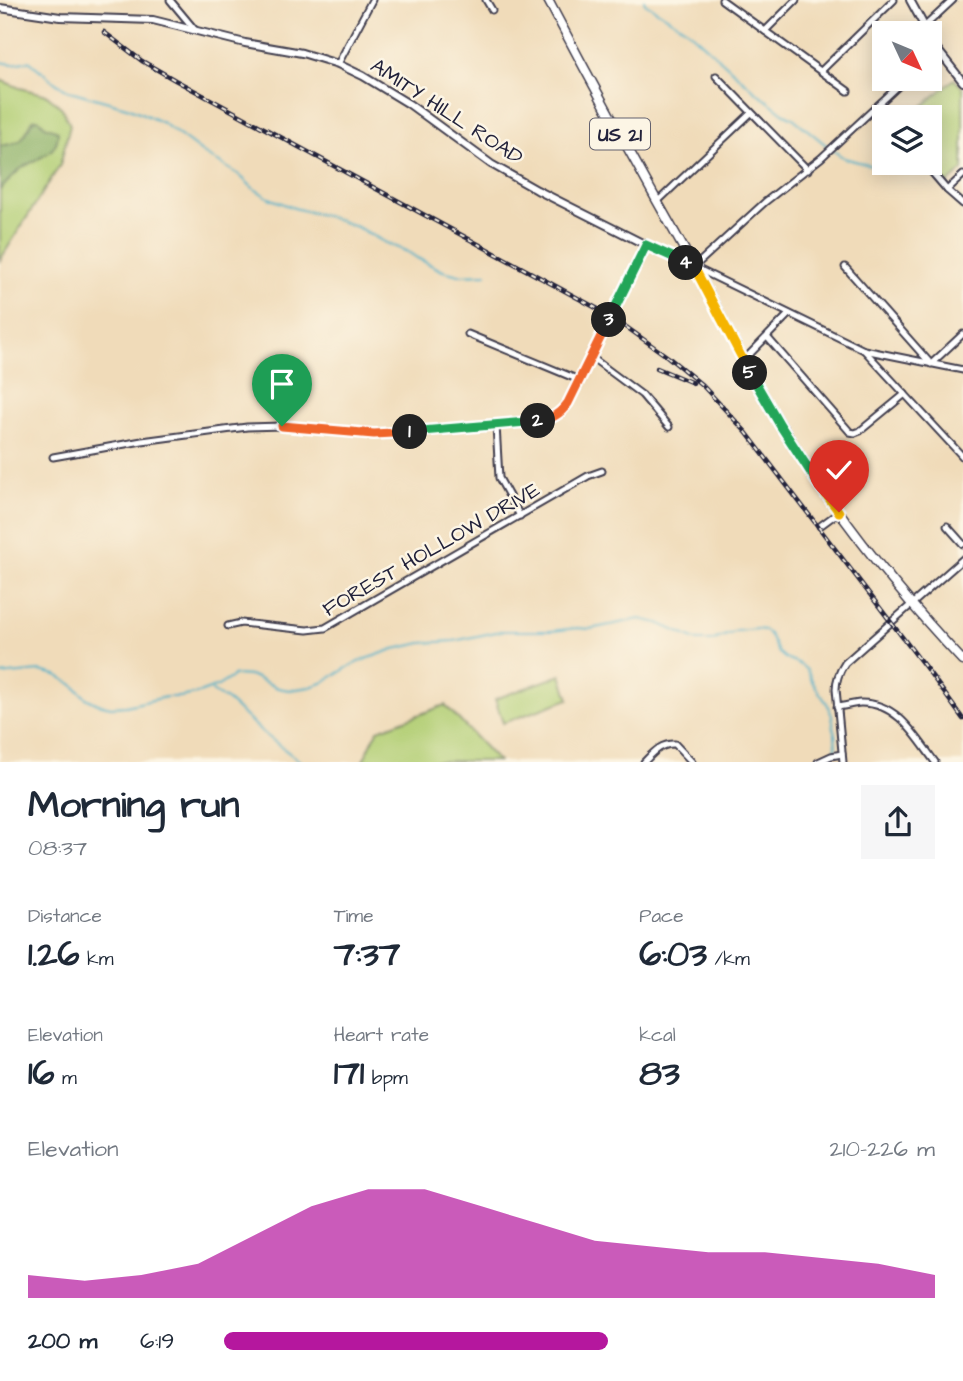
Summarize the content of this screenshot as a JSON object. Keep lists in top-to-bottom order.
{
  "streets": {
    "main road": ["US 21"],
    "street": ["AMITY HILL ROAD", "FOREST HOLLOW DRIVE"]
  },
  "crossings": [
    ["AMITY HILL ROAD", "US 21"]
  ],
  "north": "bottom right",
  "page": {
    "pins": [
      "4",
      "3",
      "5",
      "2",
      "1"
    ],
    "heading": ["Morning run", "08:37"],
    "stats": [
      ["Distance", "1.26 km"],
      ["Time", "7:37"],
      ["Pace", "6:03 /km"],
      ["Elevation", "16 m"],
      ["Heart rate", "171 bpm"],
      ["kcal", "83"]
    ],
    "chart": ["Elevation", "210–226 m"],
    "list": [
      {
        "name": "200 m",
        "note": "6:19"
      }
    ]
  }
}
